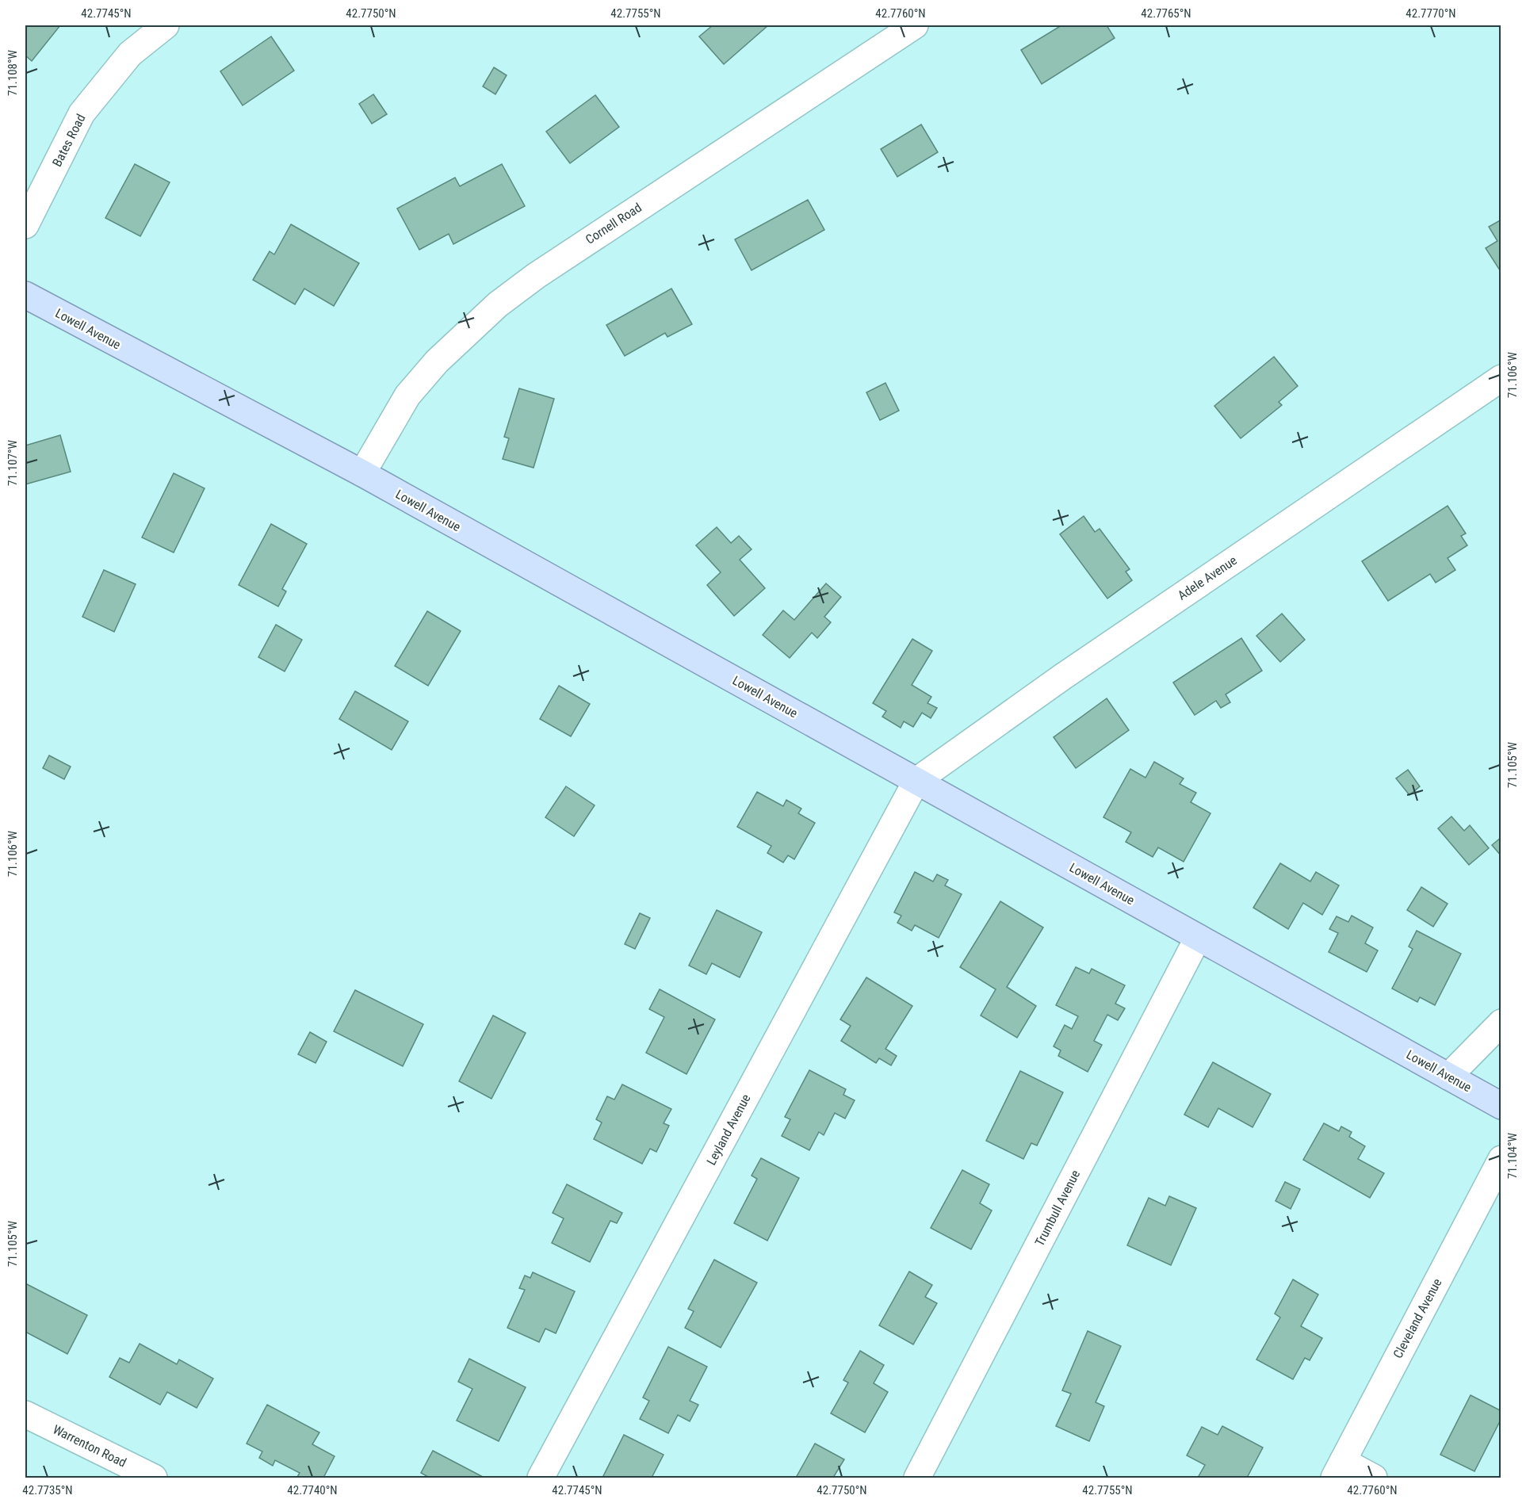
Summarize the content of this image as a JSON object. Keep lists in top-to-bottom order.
{
  "streets": {
    "main road": ["Lowell Avenue"],
    "street": [
      "Bates Road",
      "Cornell Road",
      "Adele Avenue",
      "Leyland Avenue",
      "Trumbull Avenue",
      "Cleveland Avenue",
      "Warrenton Road"
    ]
  },
  "crossings": [
    ["Cornell Road", "Lowell Avenue"],
    ["Lowell Avenue", "Adele Avenue"],
    ["Lowell Avenue", "Leyland Avenue"],
    ["Lowell Avenue", "Trumbull Avenue"],
    ["Adele Avenue", "Leyland Avenue"]
  ],
  "coordinates": [
    "42.7745°N",
    "42.7750°N",
    "42.7755°N",
    "42.7760°N",
    "42.7765°N",
    "42.7770°N",
    "71.108°W",
    "71.106°W",
    "71.107°W",
    "71.105°W",
    "71.104°W",
    "42.7735°N",
    "42.7740°N"
  ]
}
